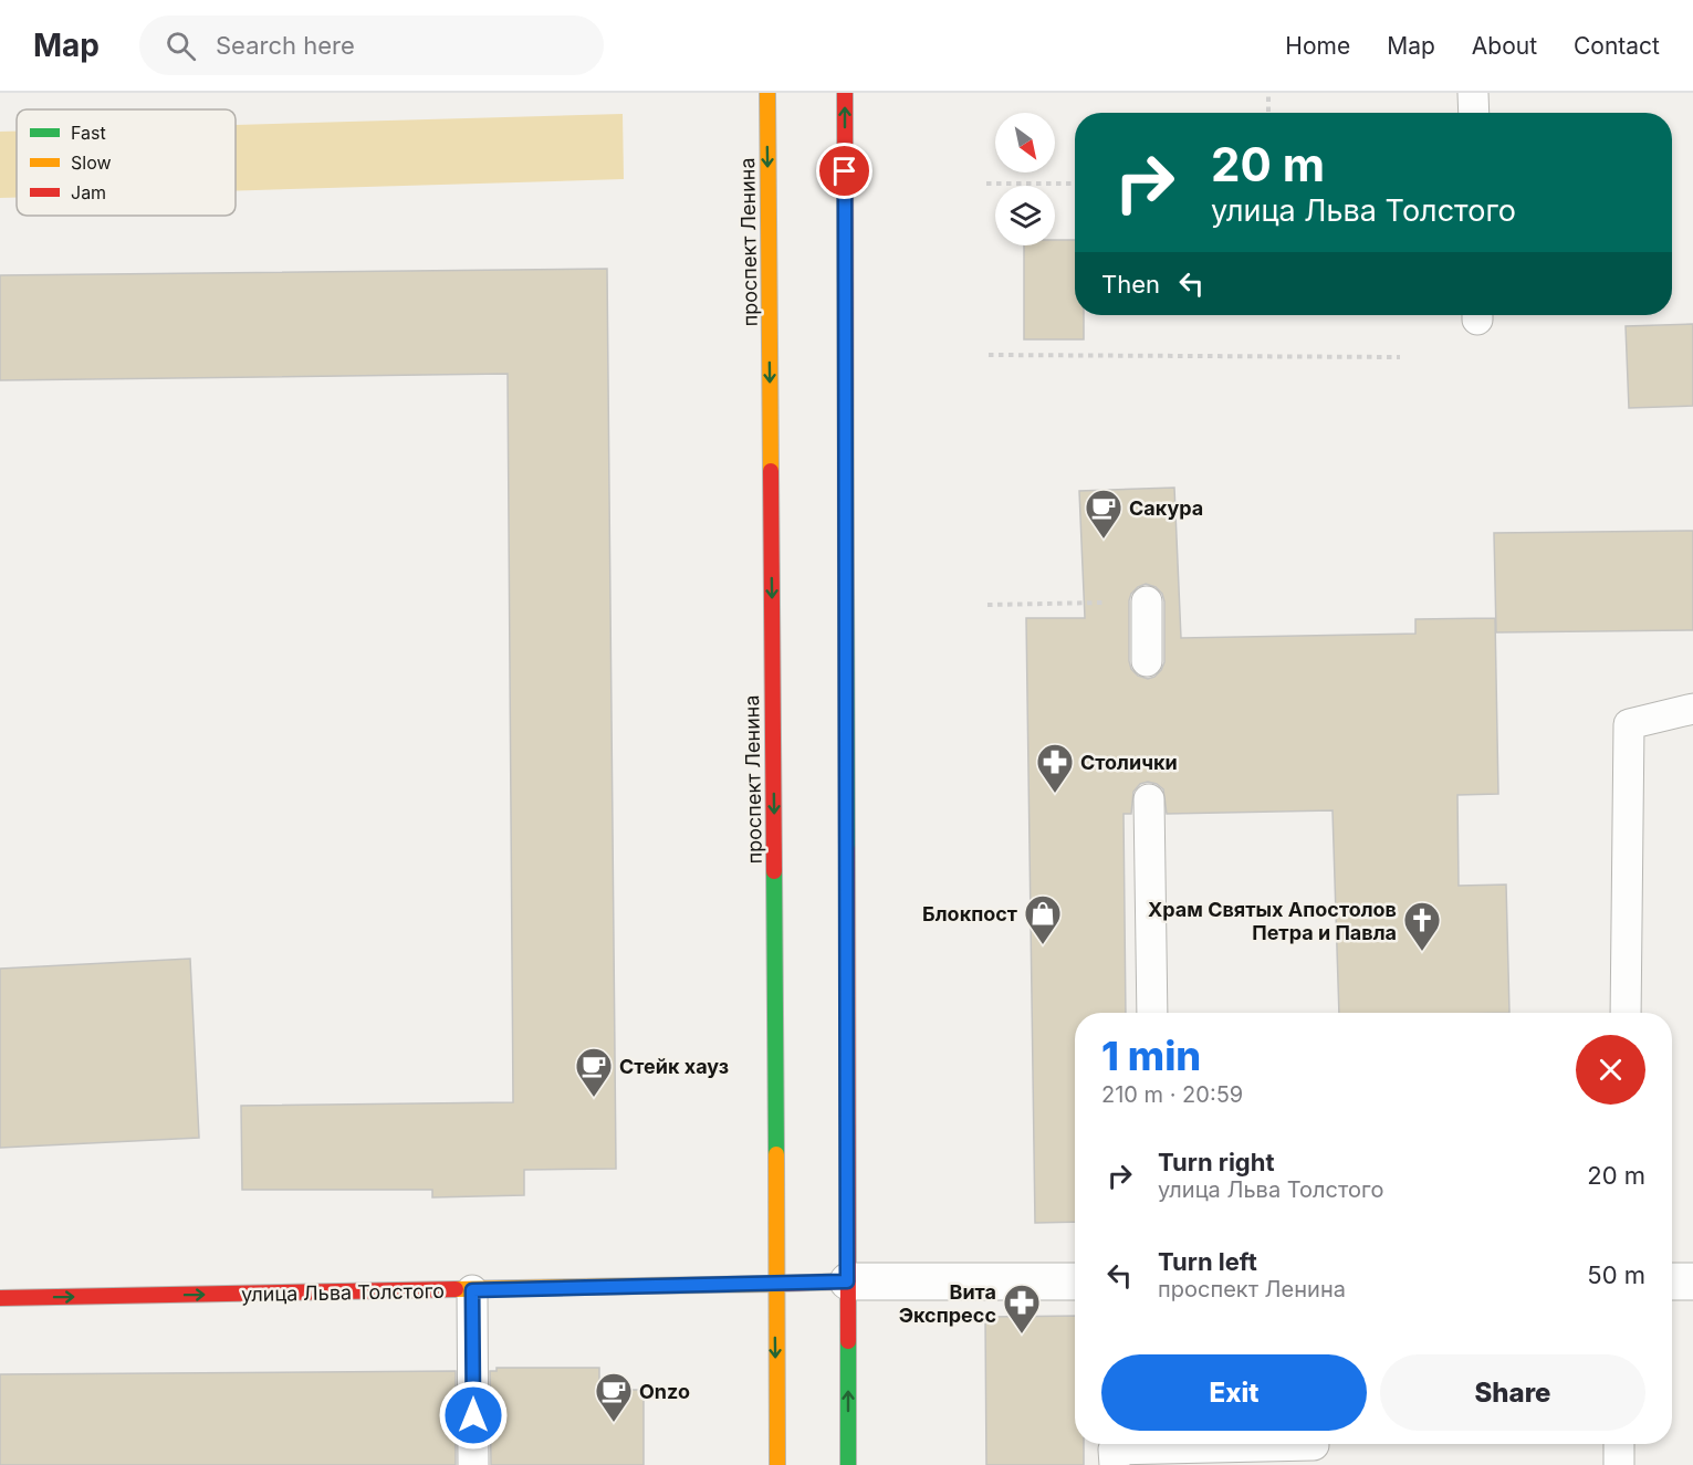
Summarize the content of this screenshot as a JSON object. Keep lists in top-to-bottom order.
{
  "streets": {
    "main road": ["проспект Ленина", "улица Льва Толстого"]
  },
  "crossings": [
    ["проспект Ленина", "улица Льва Толстого"]
  ],
  "one_way": ["улица Льва Толстого"],
  "places": {
    "cafe": ["Сакура", "Стейк хауз", "Onzo"],
    "pharmacy": ["Столички", "Вита Экспресс"],
    "shop": ["Блокпост"],
    "church": ["Храм Святых Апостолов Петра и Павла"]
  },
  "legend": ["Fast", "Slow", "Jam"],
  "north": "bottom right",
  "page": {
    "header": "Map",
    "search": "Search here",
    "nav": [
      "Home",
      "Map",
      "About",
      "Contact"
    ],
    "turn": ["20 m", "улица Льва Толстого"],
    "then": "Then",
    "heading": ["1 min", "210 m · 20:59"],
    "list": [
      {
        "name": "Turn right",
        "note": "улица Льва Толстого",
        "value": "20 m"
      },
      {
        "name": "Turn left",
        "note": "проспект Ленина",
        "value": "50 m"
      }
    ],
    "buttons": ["Exit", "Share"]
  }
}
